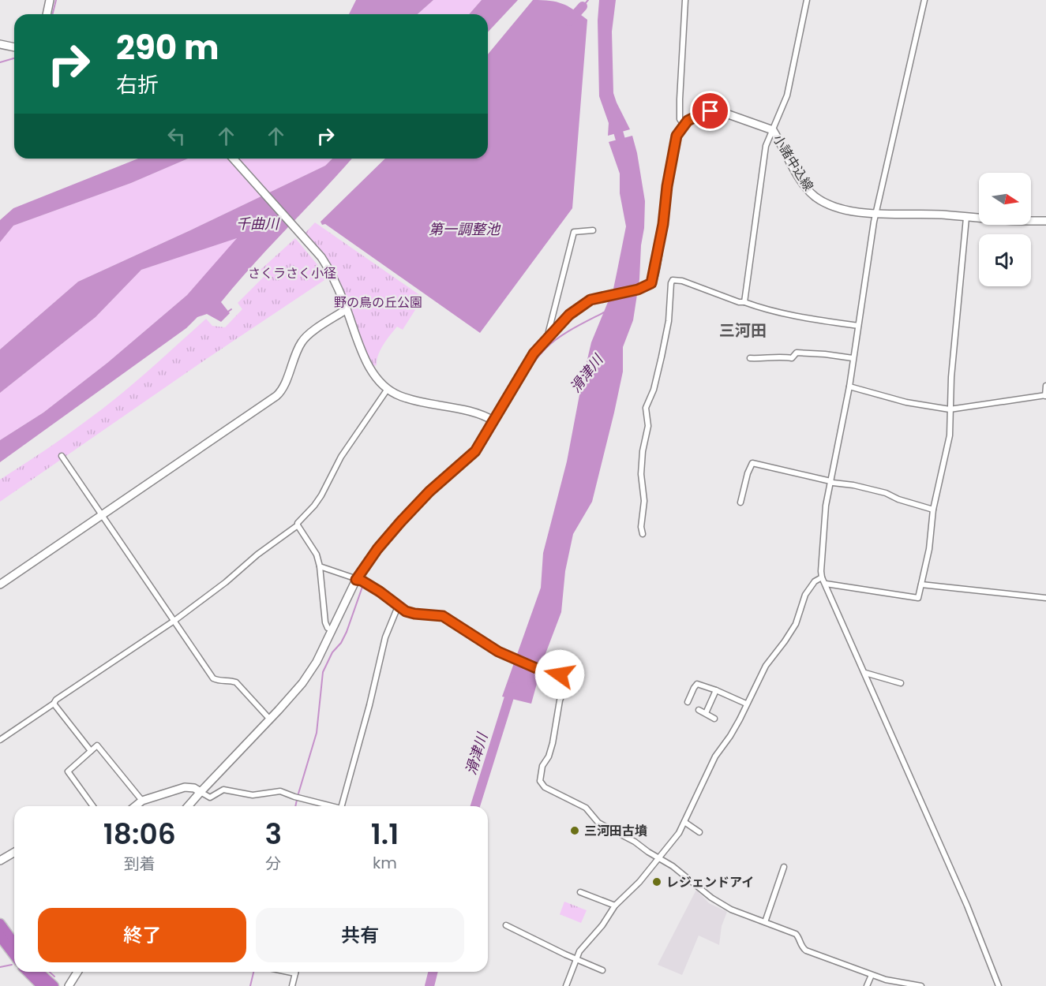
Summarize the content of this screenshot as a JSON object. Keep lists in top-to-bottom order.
{
  "streets": {
    "main road": ["小諸中込線"]
  },
  "districts": ["三河田"],
  "water": ["千曲川", "第一調整池", "滑津川"],
  "parks": ["さくラさく小径", "野の鳥の丘公園"],
  "places": ["三河田古墳", "レジェンドアイ"],
  "north": "right",
  "page": {
    "turn": ["290 m", "右折"],
    "eta": [
      "18:06",
      "到着",
      "3",
      "分",
      "1.1",
      "km"
    ],
    "buttons": ["終了", "共有"]
  }
}
